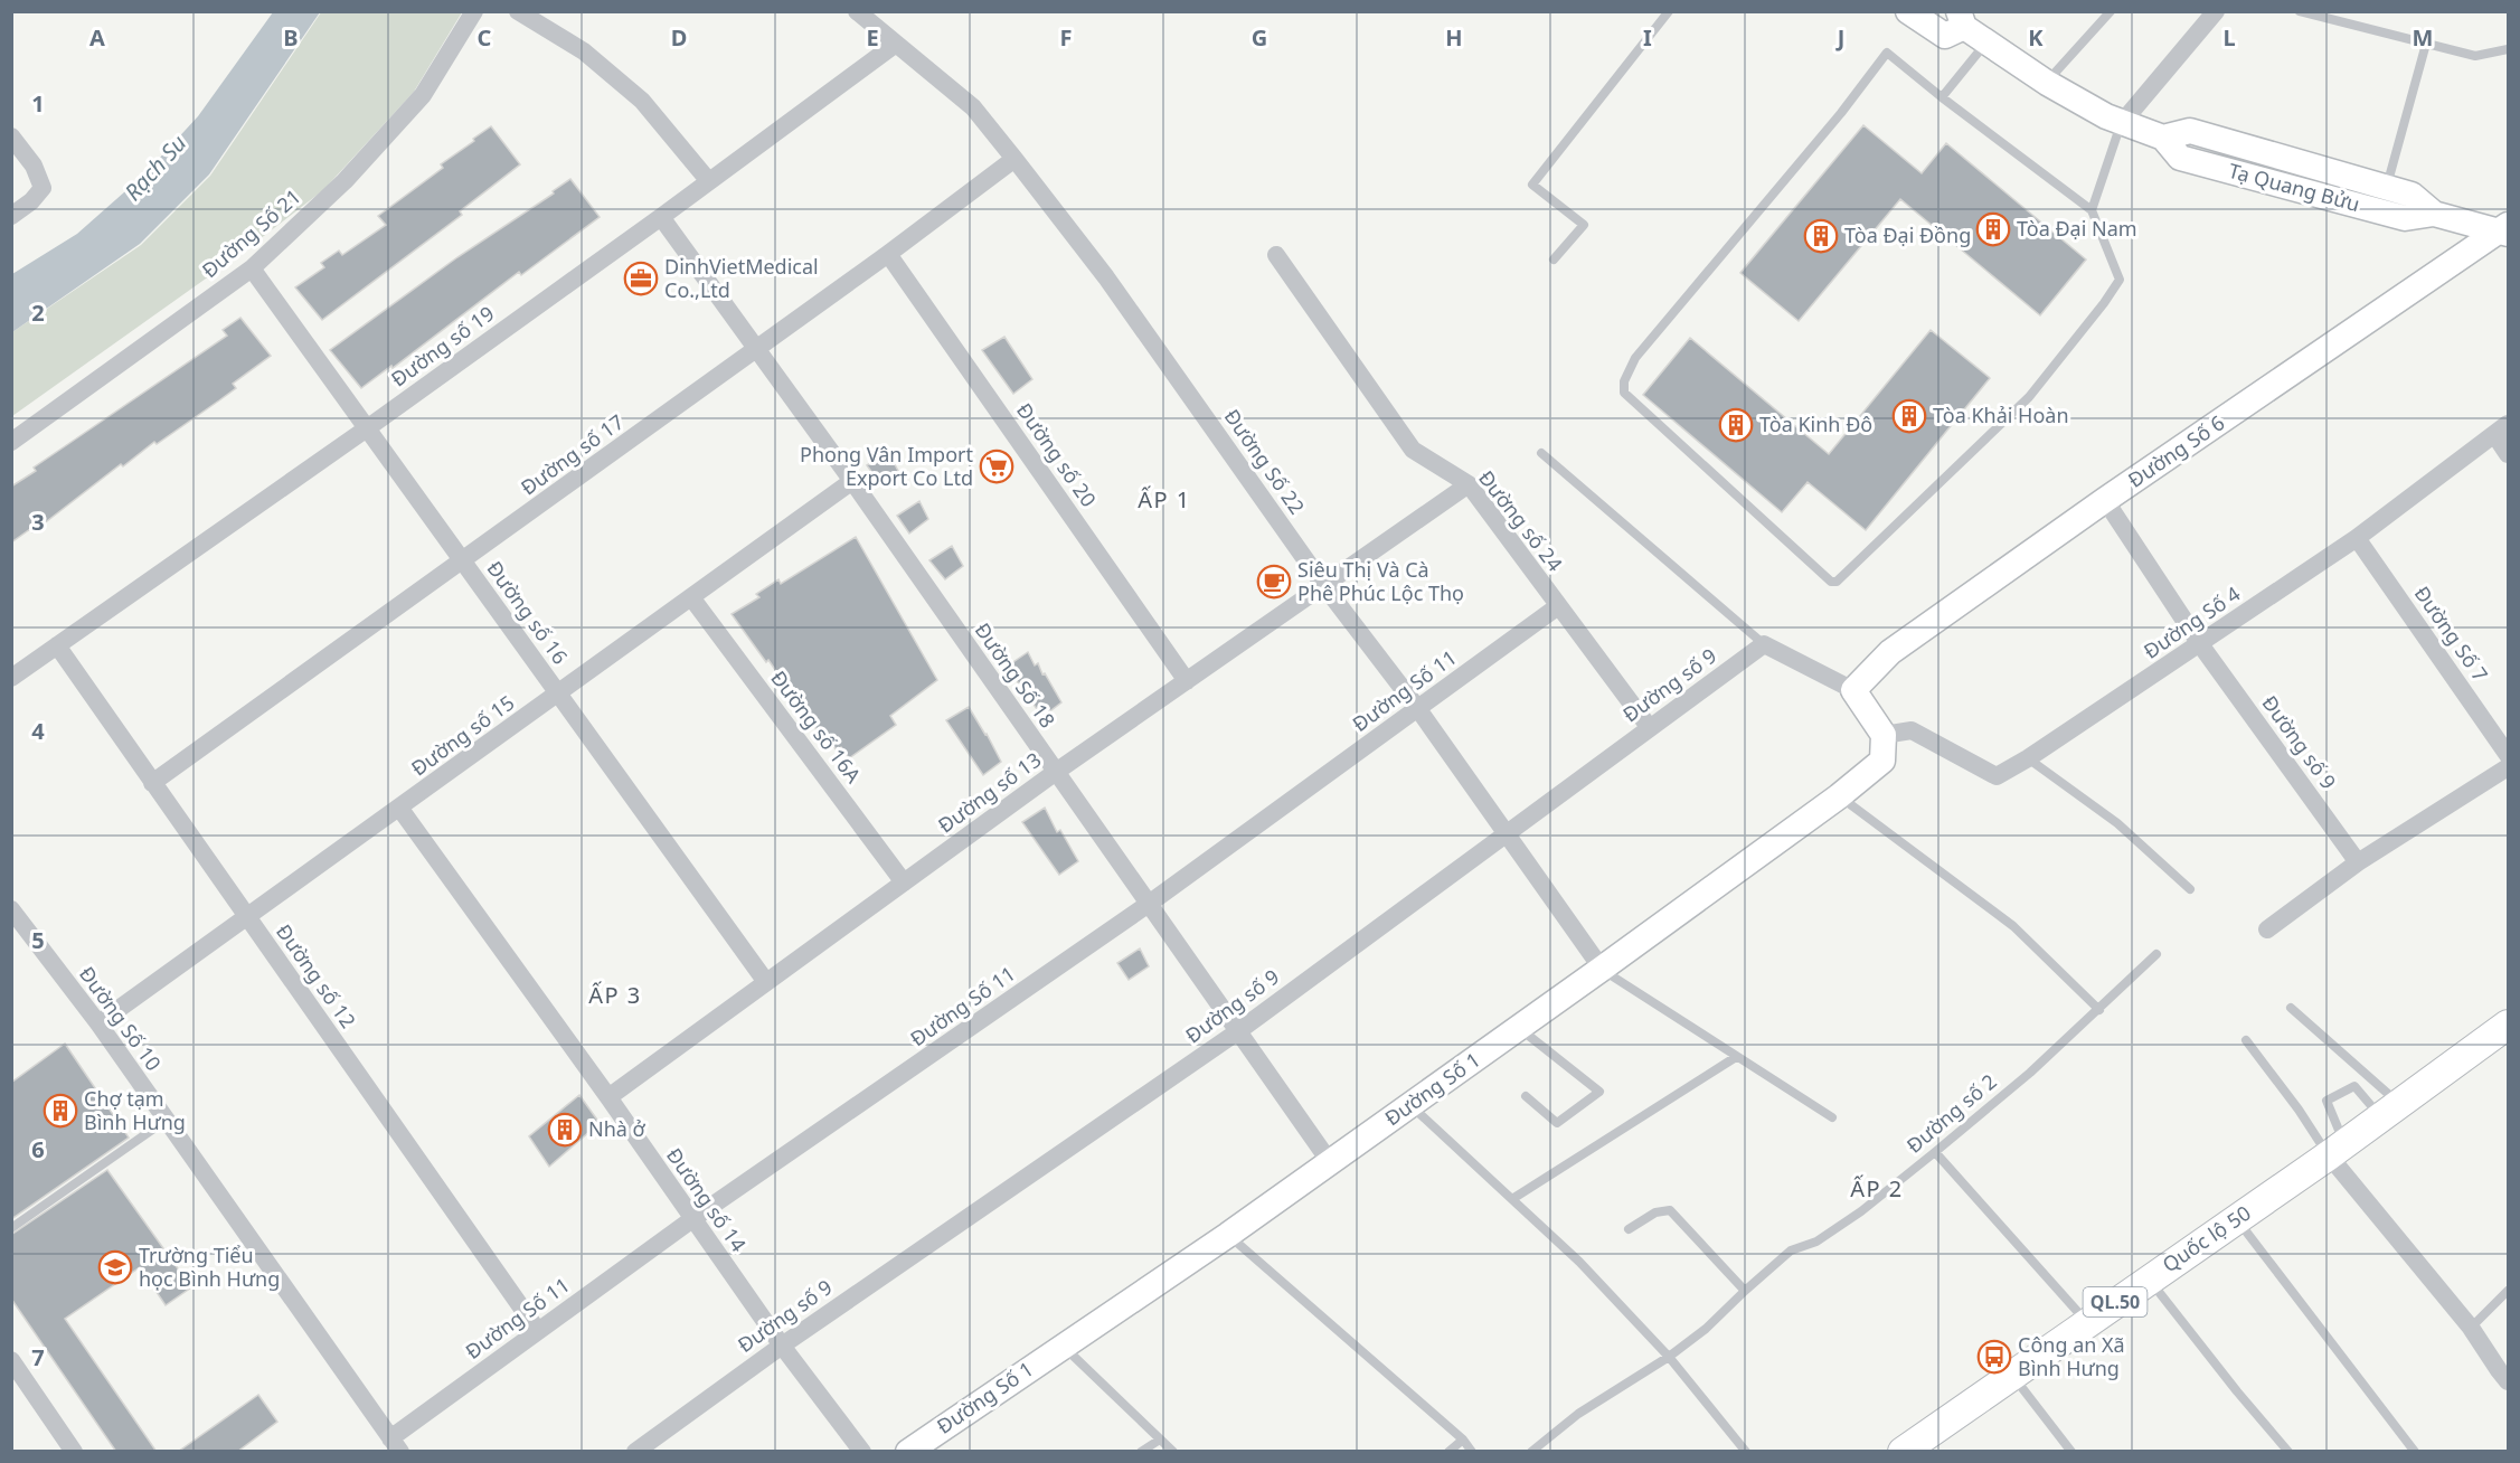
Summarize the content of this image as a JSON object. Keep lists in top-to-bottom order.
{
  "streets": {
    "main road": ["Quốc lộ 50", "QL.50"],
    "street": [
      "Tạ Quang Bửu",
      "Đường Số 21",
      "Đường số 19",
      "Đường Số 6",
      "Đường số 17",
      "Đường số 20",
      "Đường Số 22",
      "Đường số 24",
      "Đường số 16",
      "Đường Số 4",
      "Đường Số 7",
      "Đường Số 18",
      "Đường số 9",
      "Đường Số 11",
      "Đường số 16A",
      "Đường số 15",
      "Đường số 13",
      "Đường số 12",
      "Đường Số 10",
      "Đường Số 1",
      "Đường số 14"
    ],
    "lane": ["Đường số 2"]
  },
  "crossings": [
    ["Tạ Quang Bửu", "Đường Số 6"],
    ["Đường Số 21", "Đường số 16"],
    ["Đường số 19", "Đường Số 22"],
    ["Đường số 19", "Đường số 16"],
    ["Đường số 19", "Đường Số 18"],
    ["Đường số 19", "Đường số 12"],
    ["Đường Số 6", "Đường số 9"],
    ["Đường số 17", "Đường số 20"],
    ["Đường số 17", "Đường Số 22"],
    ["Đường số 17", "Đường số 16"],
    ["Đường số 17", "Đường Số 18"],
    ["Đường số 17", "Đường số 12"],
    ["Đường số 20", "Đường số 13"],
    ["Đường Số 22", "Đường số 9"],
    ["Đường Số 22", "Đường Số 11"],
    ["Đường Số 22", "Đường số 13"],
    ["Đường Số 22", "Đường Số 1"],
    ["Đường số 24", "Đường số 9"],
    ["Đường số 24", "Đường Số 11"],
    ["Đường số 24", "Đường số 13"],
    ["Đường số 16", "Đường số 15"],
    ["Đường số 16", "Đường số 13"],
    ["Đường Số 4", "Đường Số 7"],
    ["Đường Số 4", "Đường số 9"],
    ["Đường Số 4", "Đường Số 1"],
    ["Đường Số 18", "Đường số 9"],
    ["Đường Số 18", "Đường Số 11"],
    ["Đường Số 18", "Đường số 15"],
    ["Đường Số 18", "Đường số 13"],
    ["Đường Số 18", "Đường Số 1"],
    ["Đường số 9", "Đường số 14"],
    ["Đường Số 11", "Đường số 12"],
    ["Đường Số 11", "Đường Số 10"],
    ["Đường Số 11", "Đường số 14"],
    ["Đường số 16A", "Đường số 15"],
    ["Đường số 16A", "Đường số 13"],
    ["Đường số 15", "Đường số 12"],
    ["Đường số 15", "Đường Số 10"],
    ["Đường số 15", "Đường số 14"],
    ["Đường số 13", "Đường số 14"]
  ],
  "districts": ["ẤP 1", "ẤP 3", "ẤP 2"],
  "water": ["Rạch Su"],
  "places": {
    "building": [
      "Tòa Đại Nam",
      "Tòa Đại Đồng",
      "Tòa Khải Hoàn",
      "Tòa Kinh Đô",
      "Chợ tạm Bình Hưng",
      "Nhà ở"
    ],
    "office": ["DinhVietMedical Co.,Ltd"],
    "supermarket": ["Phong Vân Import Export Co Ltd"],
    "cafe": ["Siêu Thị Và Cà Phê Phúc Lộc Thọ"],
    "school or university": ["Trường Tiểu học Bình Hưng"],
    "bus stop": ["Công an Xã Bình Hưng"]
  },
  "grid": {
    "columns": [
      "A",
      "B",
      "C",
      "D",
      "E",
      "F",
      "G",
      "H",
      "I",
      "J",
      "K",
      "L",
      "M"
    ],
    "rows": [
      "1",
      "2",
      "3",
      "4",
      "5",
      "6",
      "7"
    ]
  }
}
